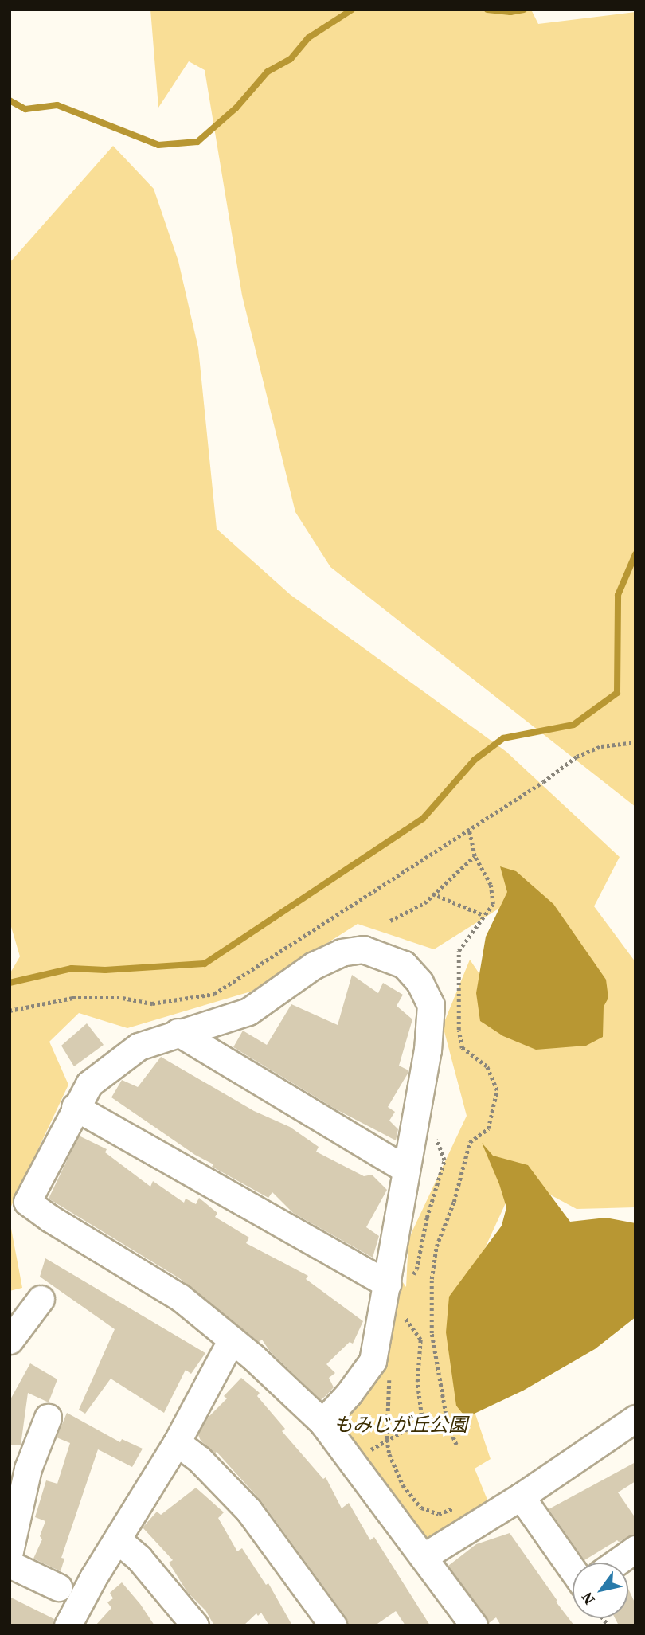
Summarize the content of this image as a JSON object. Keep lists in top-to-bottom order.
{
  "parks": ["もみじが丘公園"],
  "north": "bottom left"
}
